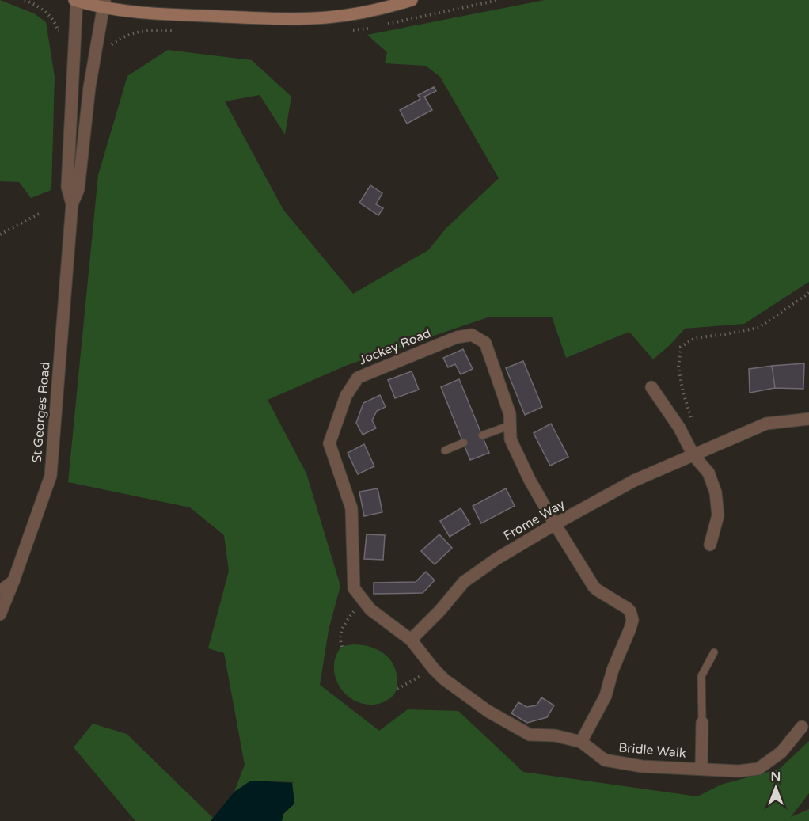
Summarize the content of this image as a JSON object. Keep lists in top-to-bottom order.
{
  "streets": {
    "street": [
      "Jockey Road",
      "St Georges Road",
      "Frome Way",
      "Bridle Walk"
    ]
  },
  "crossings": [
    ["Jockey Road", "Frome Way"],
    ["Jockey Road", "Bridle Walk"],
    ["Frome Way", "Bridle Walk"]
  ],
  "north": "top"
}
